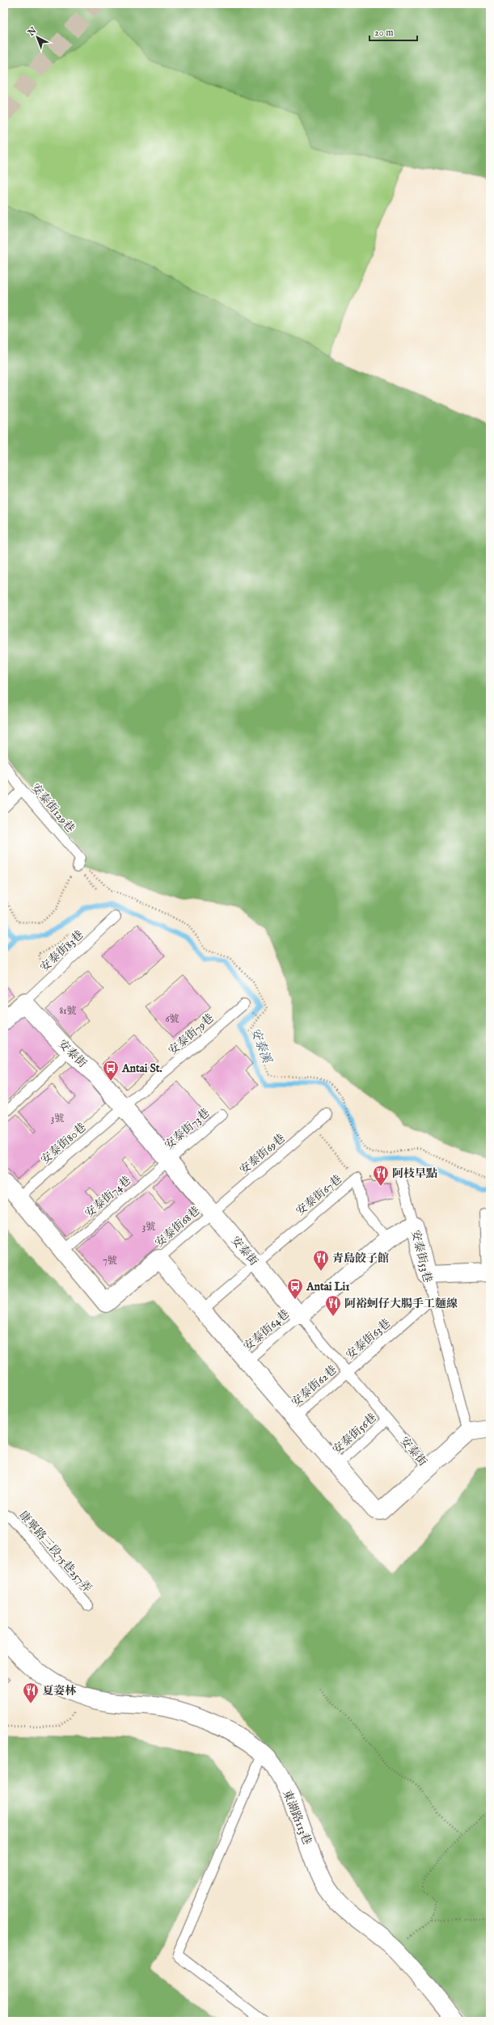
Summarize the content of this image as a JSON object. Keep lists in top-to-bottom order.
{
  "streets": {
    "street": ["安泰街", "安泰街53巷", "東湖路113巷"],
    "lane": [
      "安泰街129巷",
      "安泰街83巷",
      "安泰街79巷",
      "安泰街73巷",
      "安泰街80巷",
      "安泰街69巷",
      "安泰街67巷",
      "安泰街74巷",
      "安泰街68巷",
      "安泰街64巷",
      "安泰街63巷",
      "安泰街62巷",
      "安泰街56巷",
      "康寧路三段75巷257弄"
    ]
  },
  "crossings": [
    ["安泰街83巷", "安泰街"],
    ["安泰街79巷", "安泰街"],
    ["安泰街79巷", "安泰街80巷"],
    ["安泰街", "安泰街73巷"],
    ["安泰街", "安泰街80巷"],
    ["安泰街", "安泰街69巷"],
    ["安泰街", "安泰街67巷"],
    ["安泰街", "安泰街74巷"],
    ["安泰街", "安泰街68巷"],
    ["安泰街", "安泰街53巷"],
    ["安泰街", "安泰街64巷"],
    ["安泰街", "安泰街63巷"],
    ["安泰街", "安泰街62巷"],
    ["安泰街", "安泰街56巷"],
    ["安泰街73巷", "安泰街74巷"],
    ["安泰街69巷", "安泰街68巷"],
    ["安泰街53巷", "安泰街63巷"],
    ["安泰街63巷", "安泰街62巷"]
  ],
  "water": ["安泰溪"],
  "places": {
    "bus stop": ["Antai St.", "Antai Li1"],
    "restaurant": [
      "阿枝早點",
      "青島餃子館",
      "阿裕蚵仔大腸手工麵線",
      "夏姿林"
    ]
  },
  "house_numbers": [
    "81號",
    "6號",
    "3號",
    "3號",
    "7號"
  ],
  "scale_bar": "20 m",
  "north": "top left"
}
